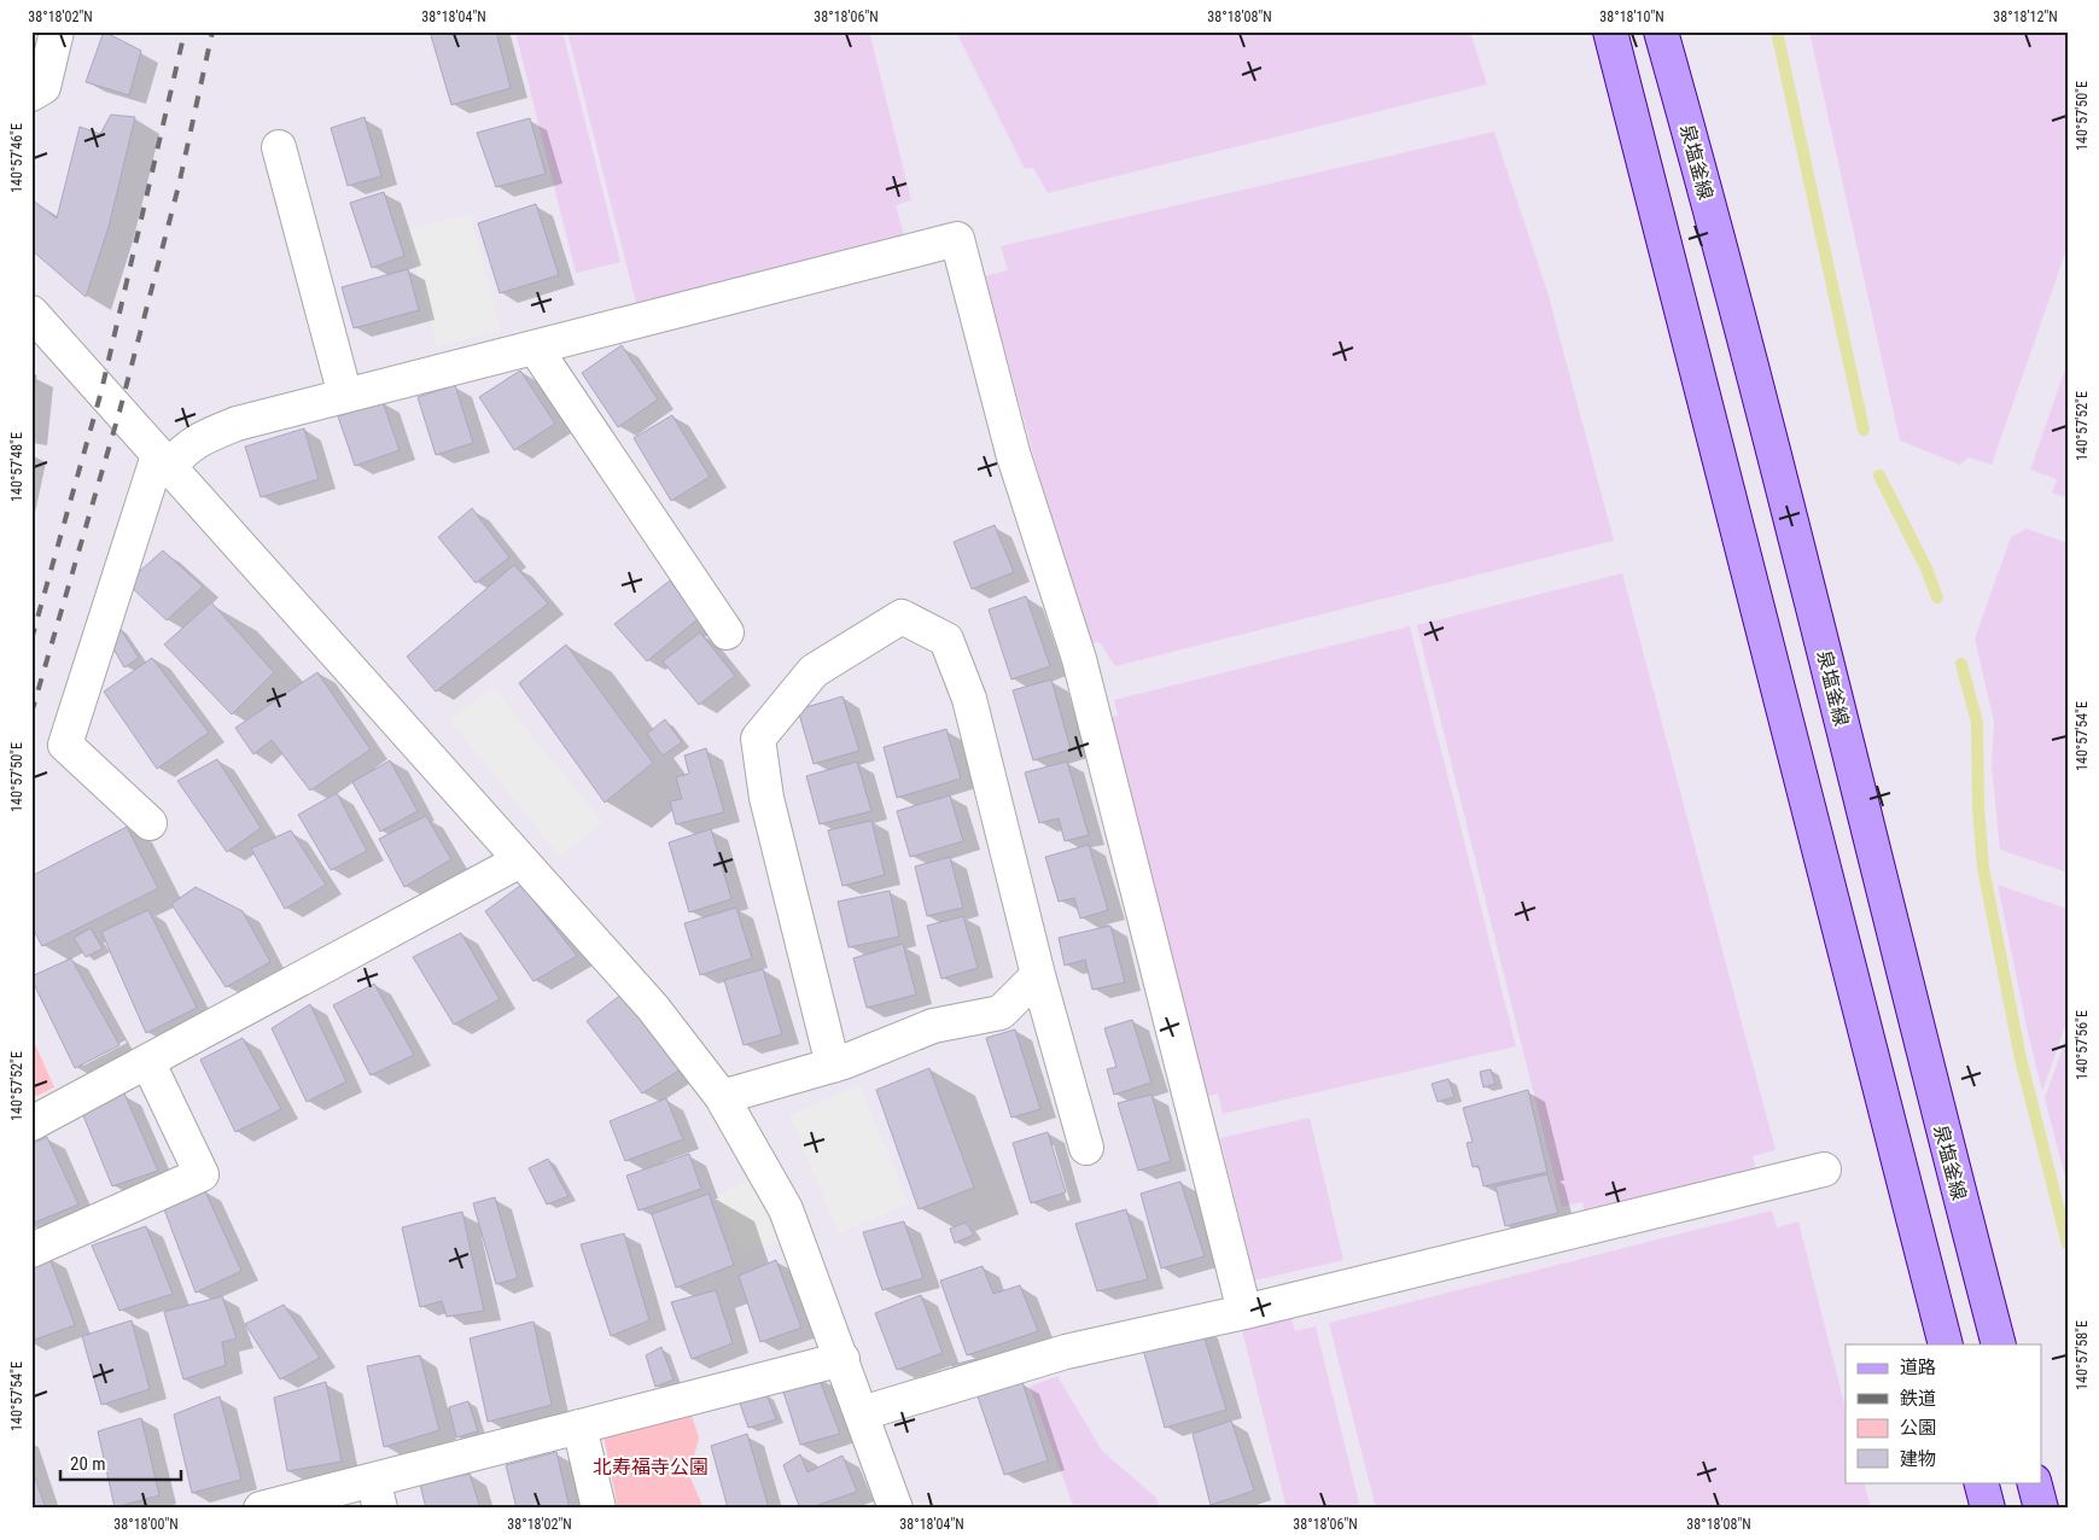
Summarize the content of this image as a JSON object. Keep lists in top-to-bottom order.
{
  "streets": {
    "main road": ["泉塩釜線"]
  },
  "parks": ["北寿福寺公園"],
  "legend": [
    "道路",
    "鉄道",
    "公園",
    "建物"
  ],
  "scale_bar": "20 m",
  "coordinates": [
    "38°18'02\"N",
    "38°18'04\"N",
    "38°18'06\"N",
    "38°18'08\"N",
    "38°18'10\"N",
    "38°18'12\"N",
    "140°57'50\"E",
    "140°57'46\"E",
    "140°57'52\"E",
    "140°57'48\"E",
    "140°57'54\"E",
    "140°57'56\"E",
    "140°57'58\"E",
    "38°18'00\"N"
  ]
}
